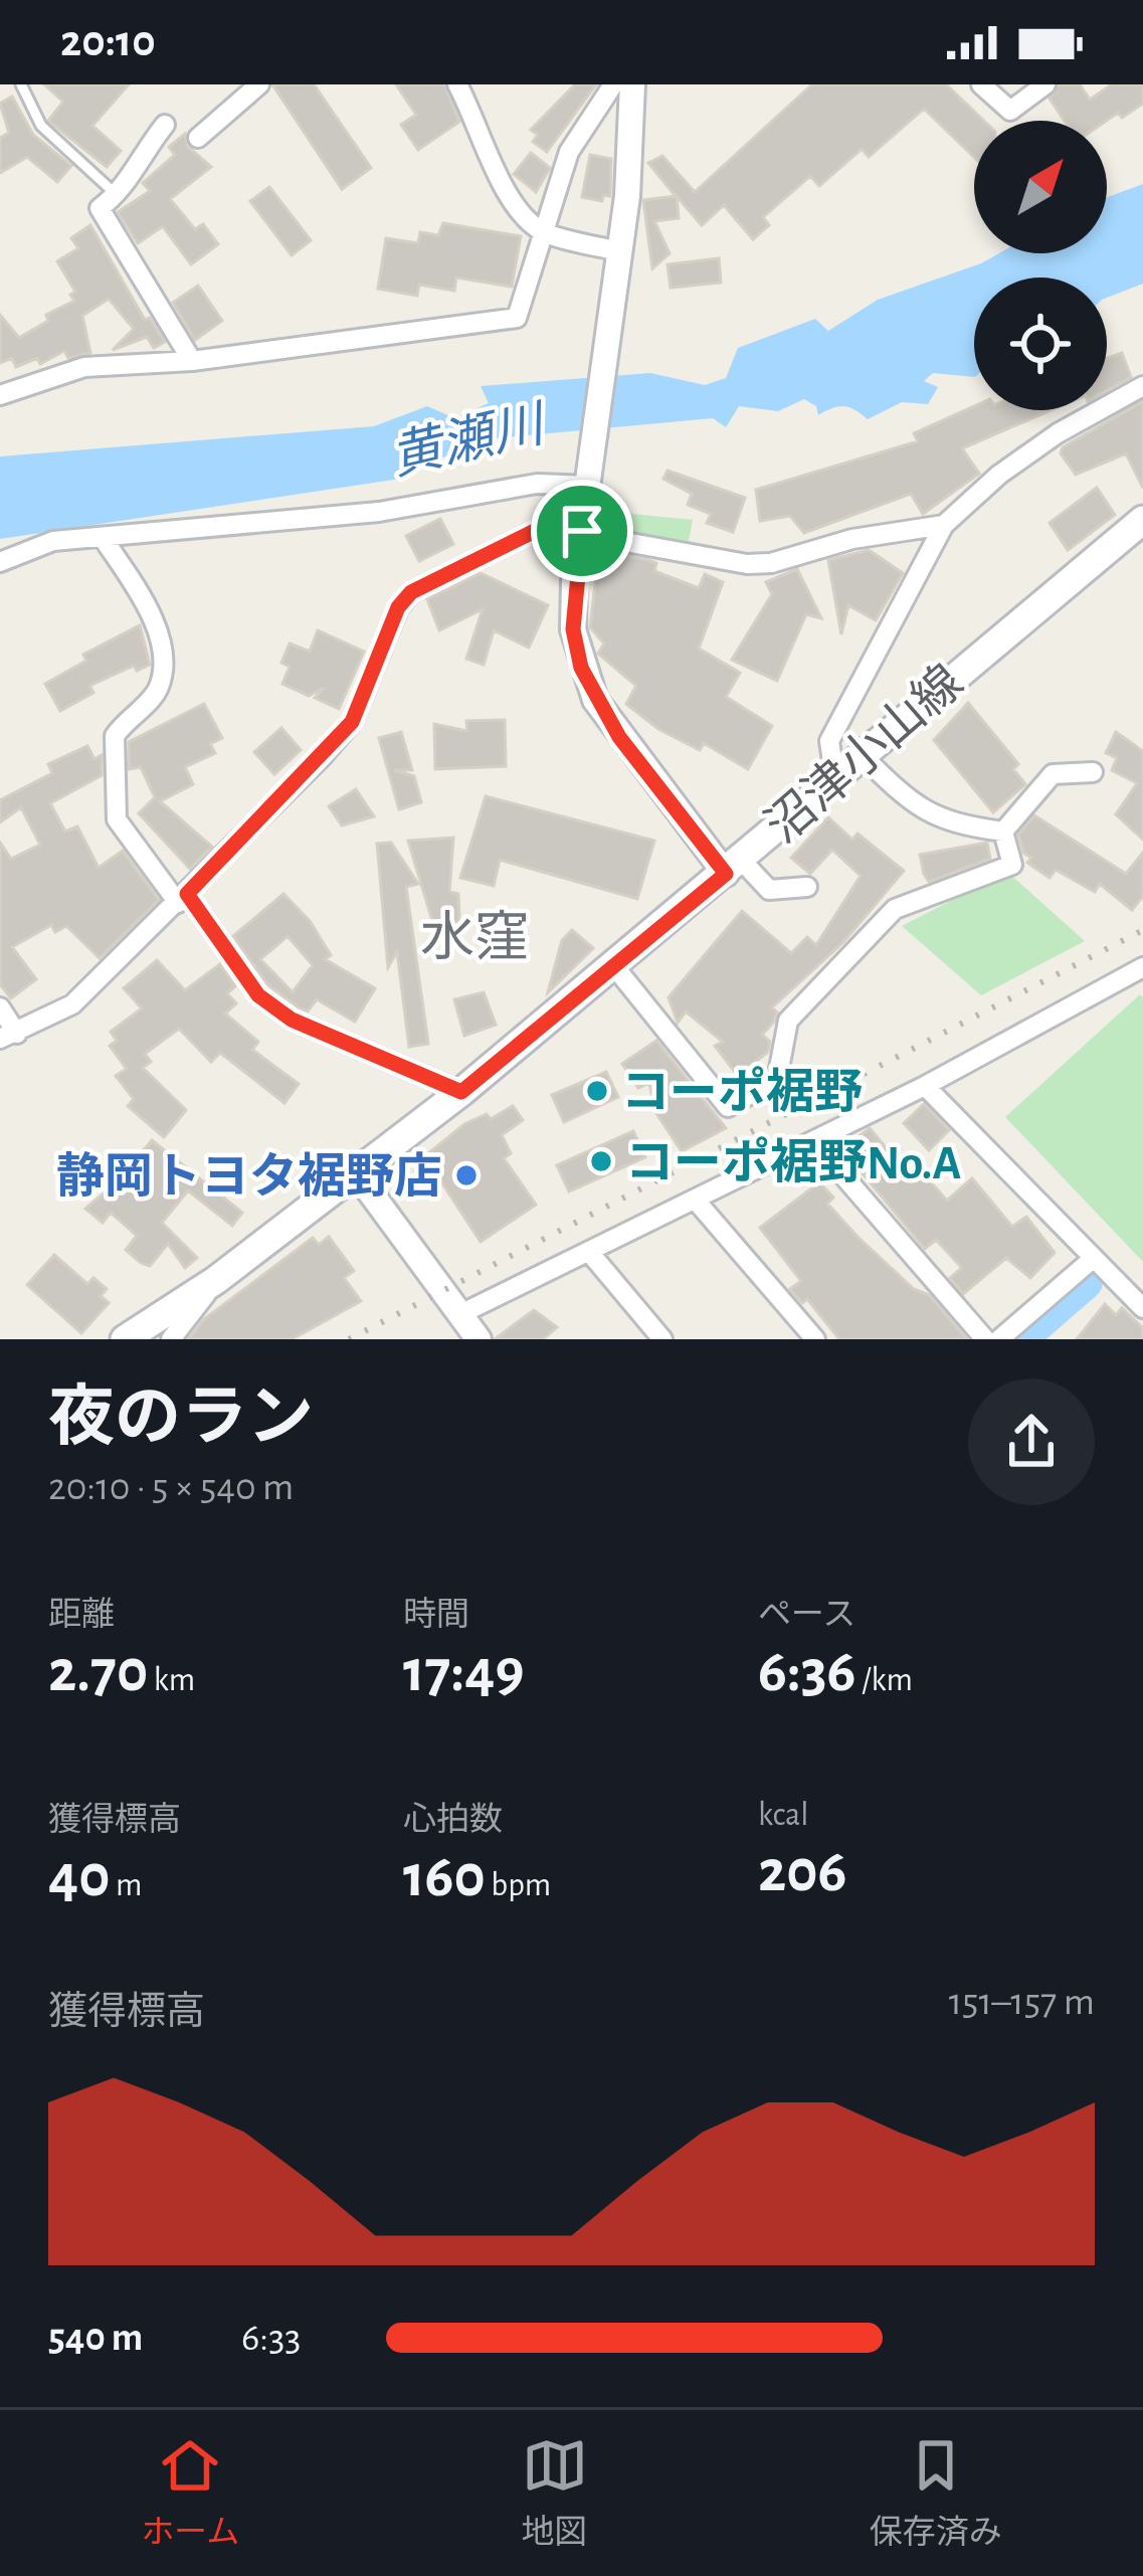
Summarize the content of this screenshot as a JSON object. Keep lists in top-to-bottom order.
{
  "streets": {
    "main road": ["沼津小山線"]
  },
  "districts": ["水窪"],
  "water": ["黄瀬川"],
  "places": ["コーポ裾野", "コーポ裾野No.A", "静岡トヨタ裾野店"],
  "north": "top right",
  "page": {
    "status": "20:10",
    "heading": ["夜のラン", "20:10 · 5 × 540 m"],
    "stats": [
      ["距離", "2.70 km"],
      ["時間", "17:49"],
      ["ペース", "6:36 /km"],
      ["獲得標高", "40 m"],
      ["心拍数", "160 bpm"],
      ["kcal", "206"]
    ],
    "chart": ["獲得標高", "151–157 m"],
    "list": [
      {
        "name": "540 m",
        "note": "6:33"
      }
    ],
    "tabs": ["ホーム", "地図", "保存済み"]
  }
}
